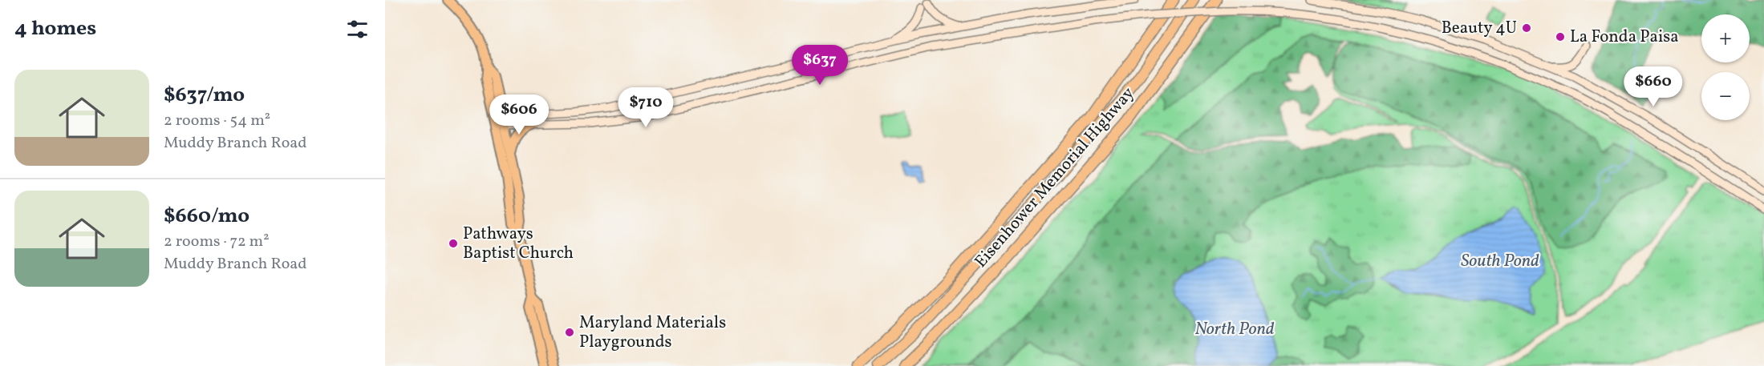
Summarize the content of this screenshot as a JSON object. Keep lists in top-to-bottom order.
{
  "streets": {
    "highway": ["Eisenhower Memorial Highway"]
  },
  "water": ["South Pond", "North Pond"],
  "places": [
    "Beauty 4U",
    "La Fonda Paisa",
    "Pathways Baptist Church",
    "Maryland Materials Playgrounds"
  ],
  "page": {
    "heading": "4 homes",
    "map_buttons": ["+", "−"],
    "price": [
      "$637",
      "$660",
      "$710",
      "$606"
    ],
    "list": [
      {
        "name": "$637/mo",
        "note": "2 rooms · 54 m² · Muddy Branch Road"
      },
      {
        "name": "$660/mo",
        "note": "2 rooms · 72 m² · Muddy Branch Road"
      }
    ]
  }
}
